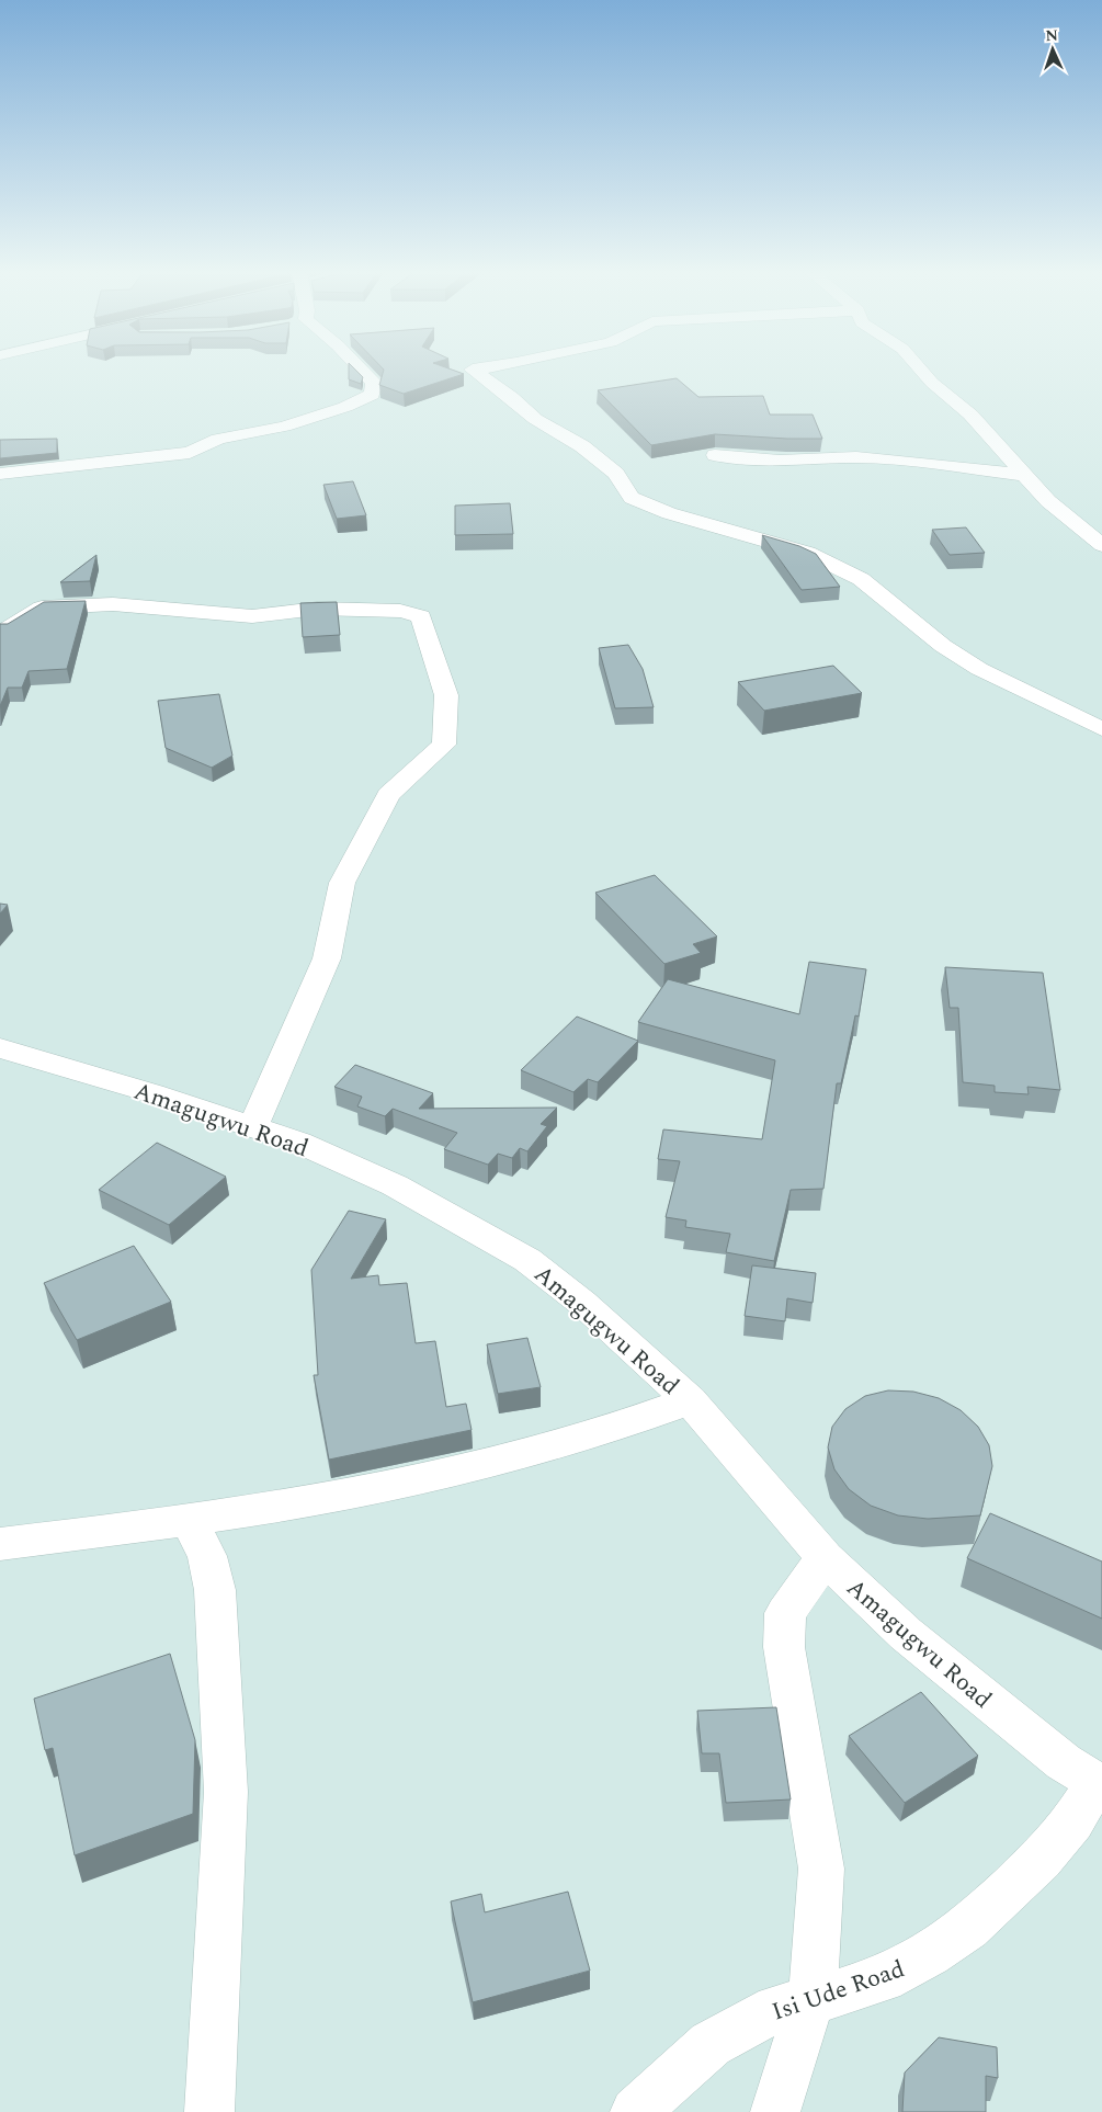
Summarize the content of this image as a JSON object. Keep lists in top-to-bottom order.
{
  "streets": {
    "street": ["Amagugwu Road", "Isi Ude Road"]
  },
  "crossings": [
    ["Amagugwu Road", "Isi Ude Road"]
  ],
  "north": "top"
}
